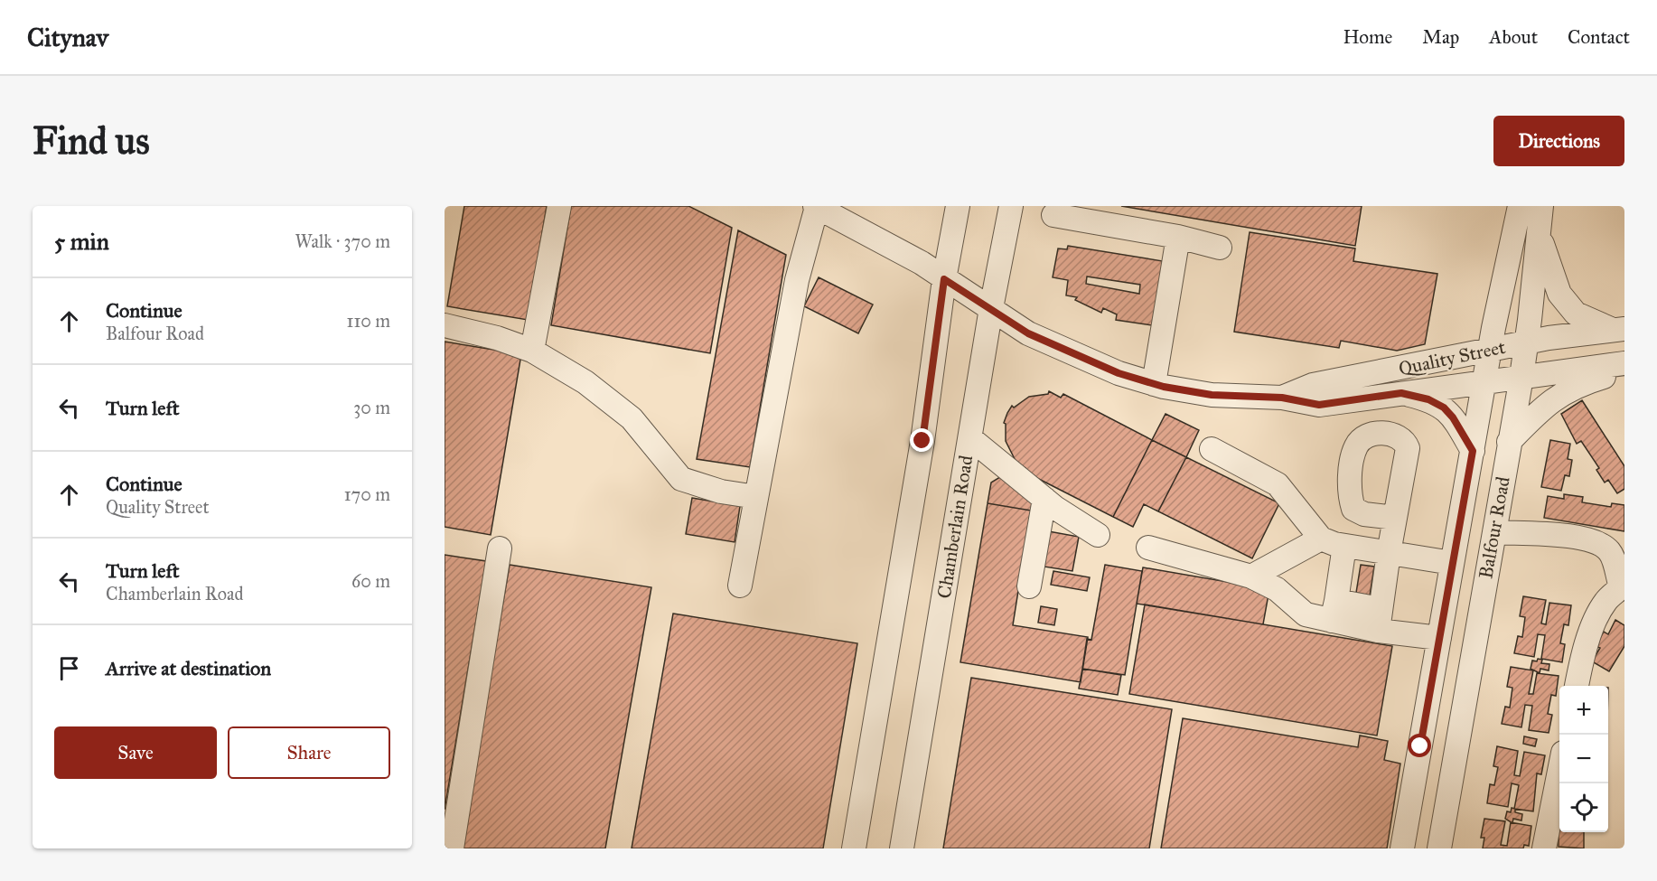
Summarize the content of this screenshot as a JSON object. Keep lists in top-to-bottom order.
{
  "streets": {
    "street": ["Quality Street", "Chamberlain Road", "Balfour Road"]
  },
  "crossings": [
    ["Quality Street", "Chamberlain Road"],
    ["Quality Street", "Balfour Road"]
  ],
  "page": {
    "header": "Citynav",
    "nav": [
      "Home",
      "Map",
      "About",
      "Contact"
    ],
    "buttons": [
      "Directions",
      ["Save", "Share"]
    ],
    "title": "Find us",
    "heading": ["5 min", "Walk · 370 m"],
    "list": [
      ["Continue", "Balfour Road", "110 m"],
      ["Turn left", "30 m"],
      ["Continue", "Quality Street", "170 m"],
      ["Turn left", "Chamberlain Road", "60 m"],
      "Arrive at destination"
    ],
    "map_buttons": ["+", "−"]
  }
}
